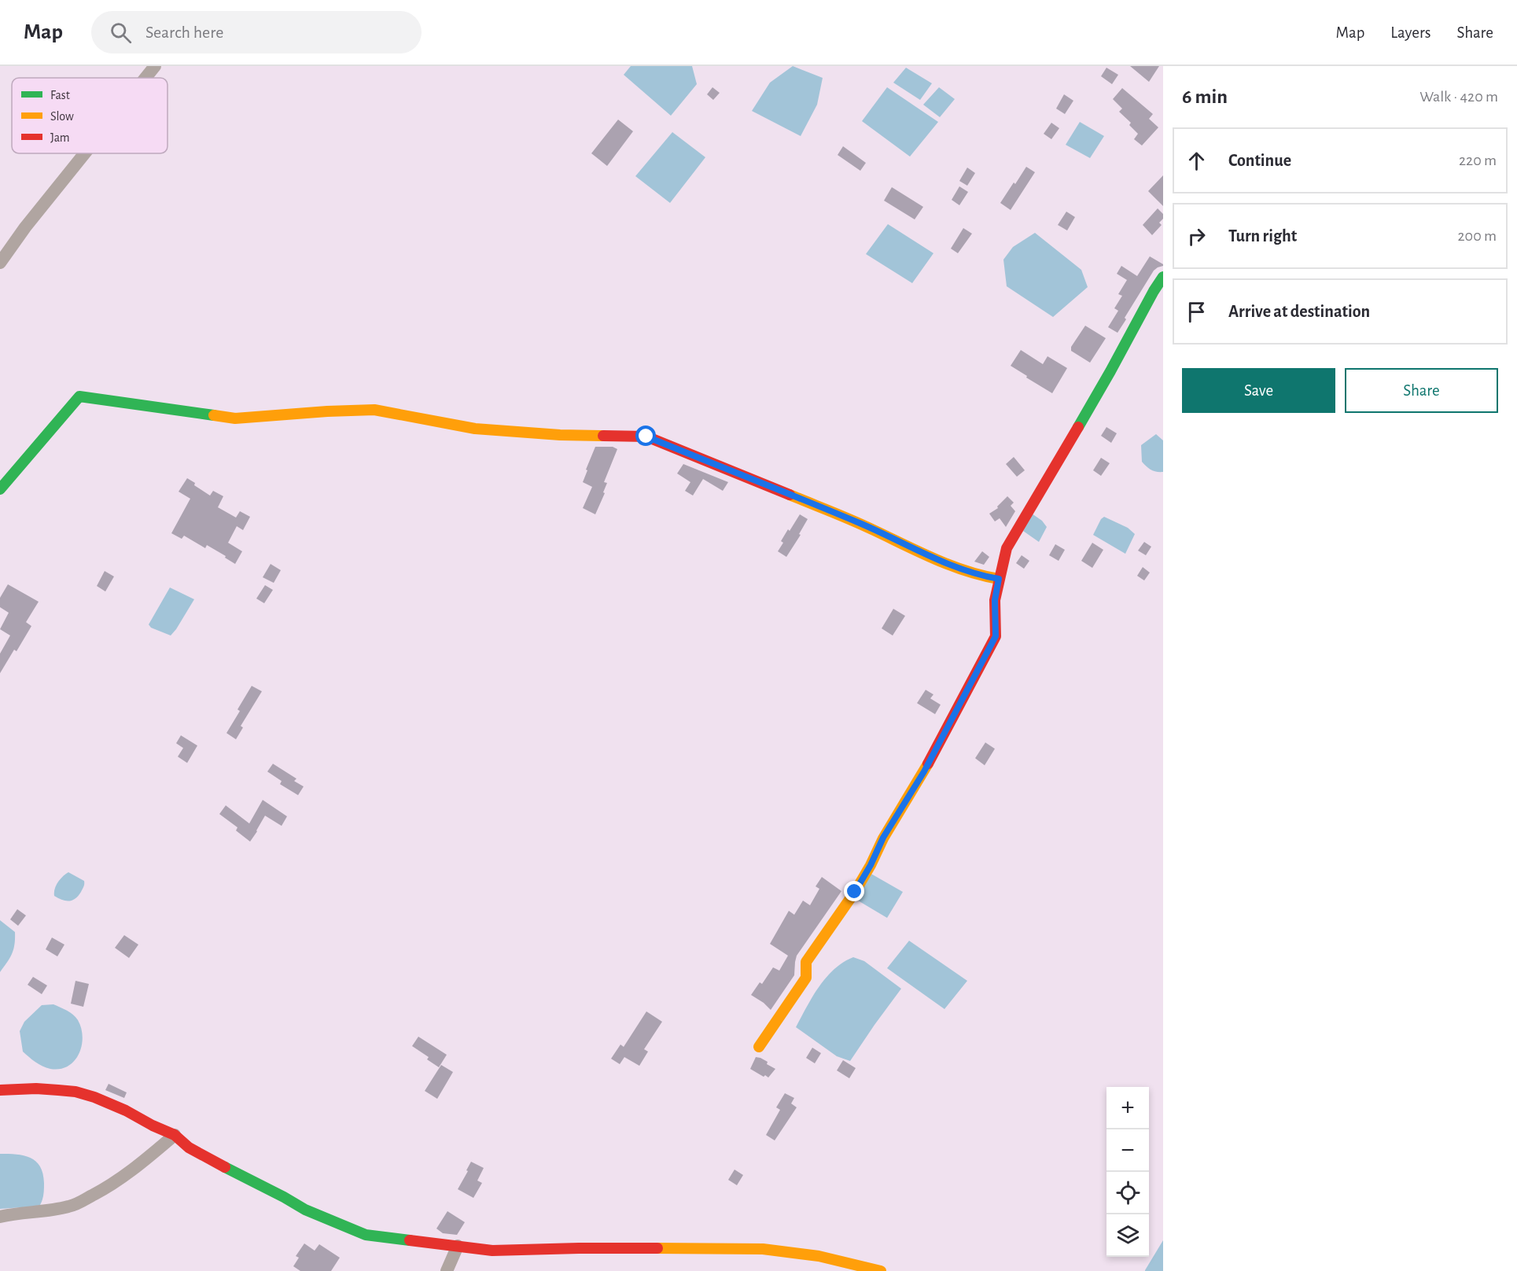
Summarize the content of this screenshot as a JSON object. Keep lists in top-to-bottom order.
{
  "legend": ["Fast", "Slow", "Jam"],
  "page": {
    "header": "Map",
    "search": "Search here",
    "nav": ["Map", "Layers", "Share"],
    "heading": ["6 min", "Walk · 420 m"],
    "list": [
      ["Continue", "220 m"],
      ["Turn right", "200 m"],
      "Arrive at destination"
    ],
    "buttons": ["Save", "Share"],
    "map_buttons": ["+", "−"]
  }
}
